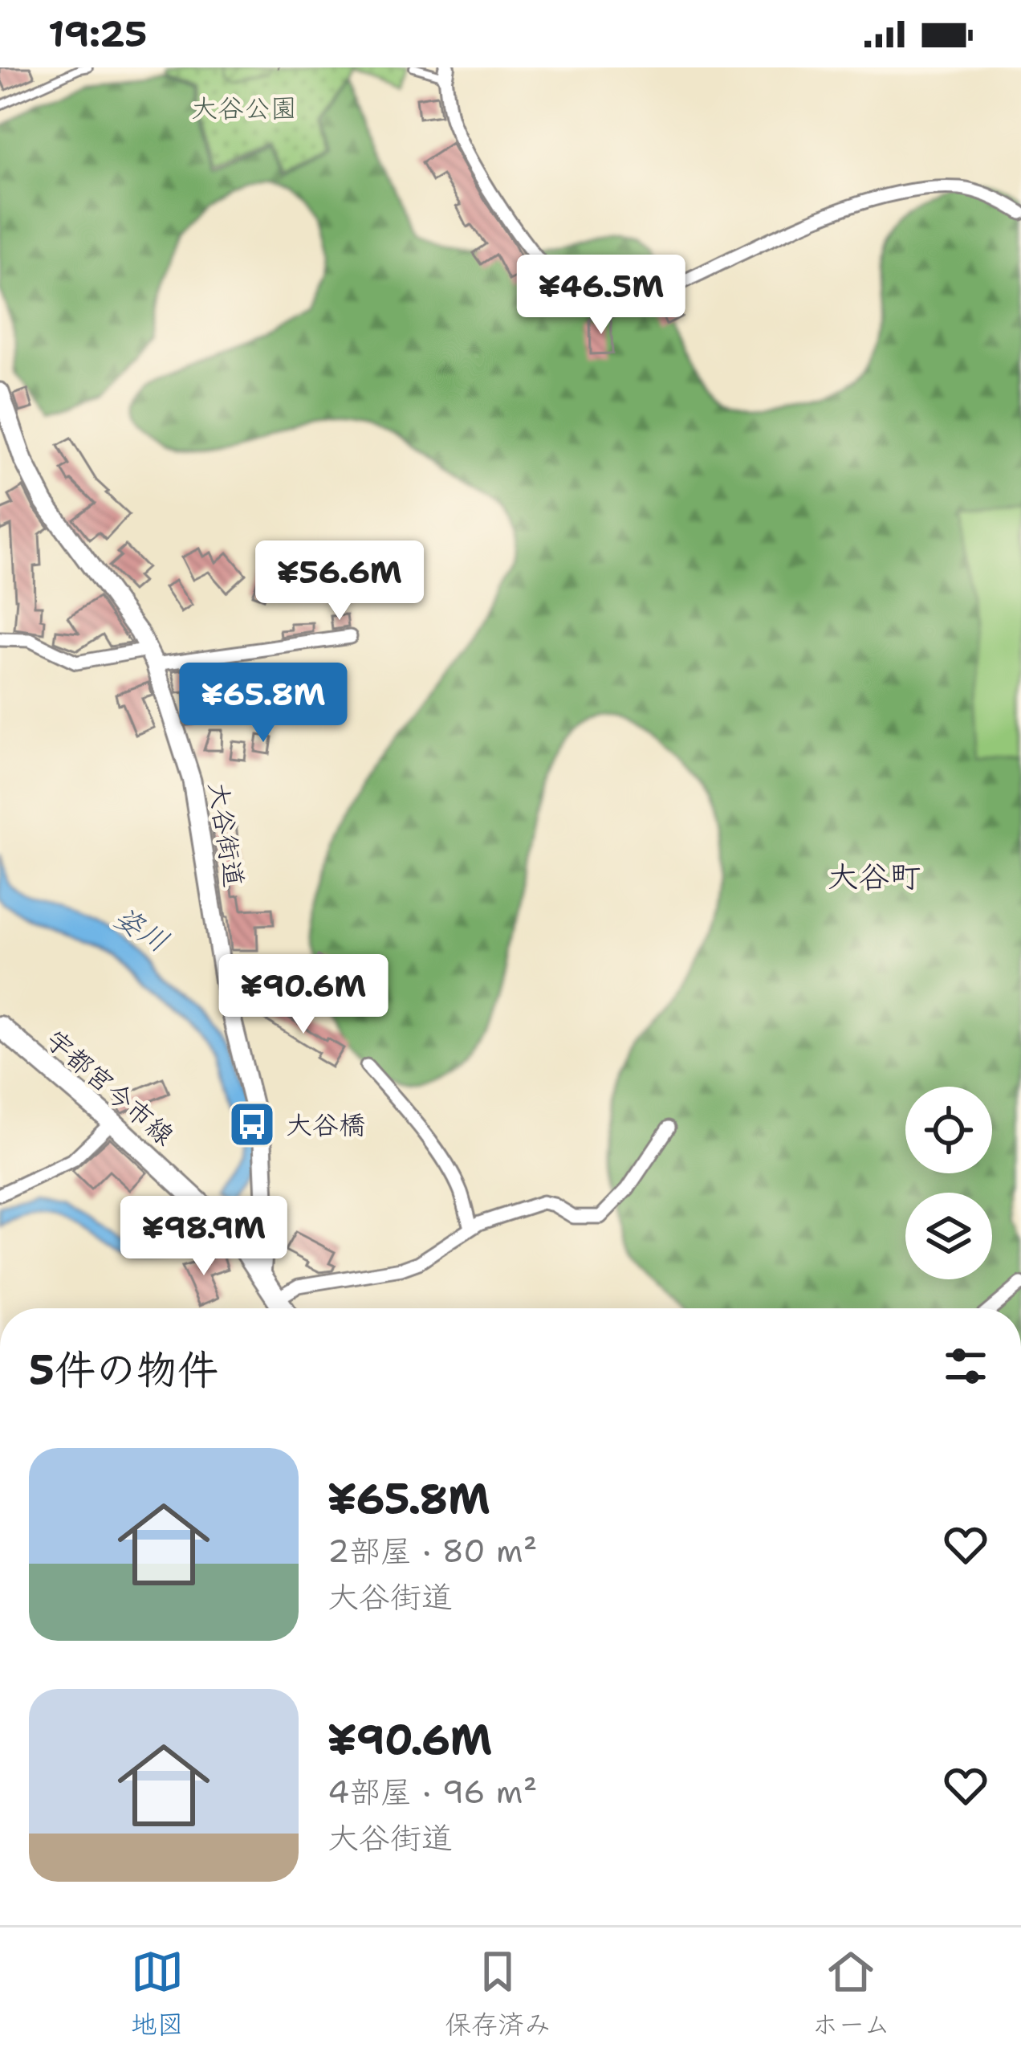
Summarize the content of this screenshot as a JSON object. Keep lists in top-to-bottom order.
{
  "streets": {
    "main road": ["大谷街道", "宇都宮今市線"]
  },
  "crossings": [
    ["大谷街道", "宇都宮今市線"]
  ],
  "districts": ["大谷町"],
  "water": ["姿川"],
  "parks": ["大谷公園"],
  "places": {
    "bus stop": ["大谷橋"]
  },
  "page": {
    "status": "19:25",
    "price": [
      "¥46.5M",
      "¥56.6M",
      "¥65.8M",
      "¥90.6M",
      "¥98.9M"
    ],
    "heading": "5件の物件",
    "list": [
      {
        "name": "¥65.8M",
        "note": "2部屋 · 80 m² · 大谷街道"
      },
      {
        "name": "¥90.6M",
        "note": "4部屋 · 96 m² · 大谷街道"
      }
    ],
    "tabs": ["地図", "保存済み", "ホーム"]
  }
}
